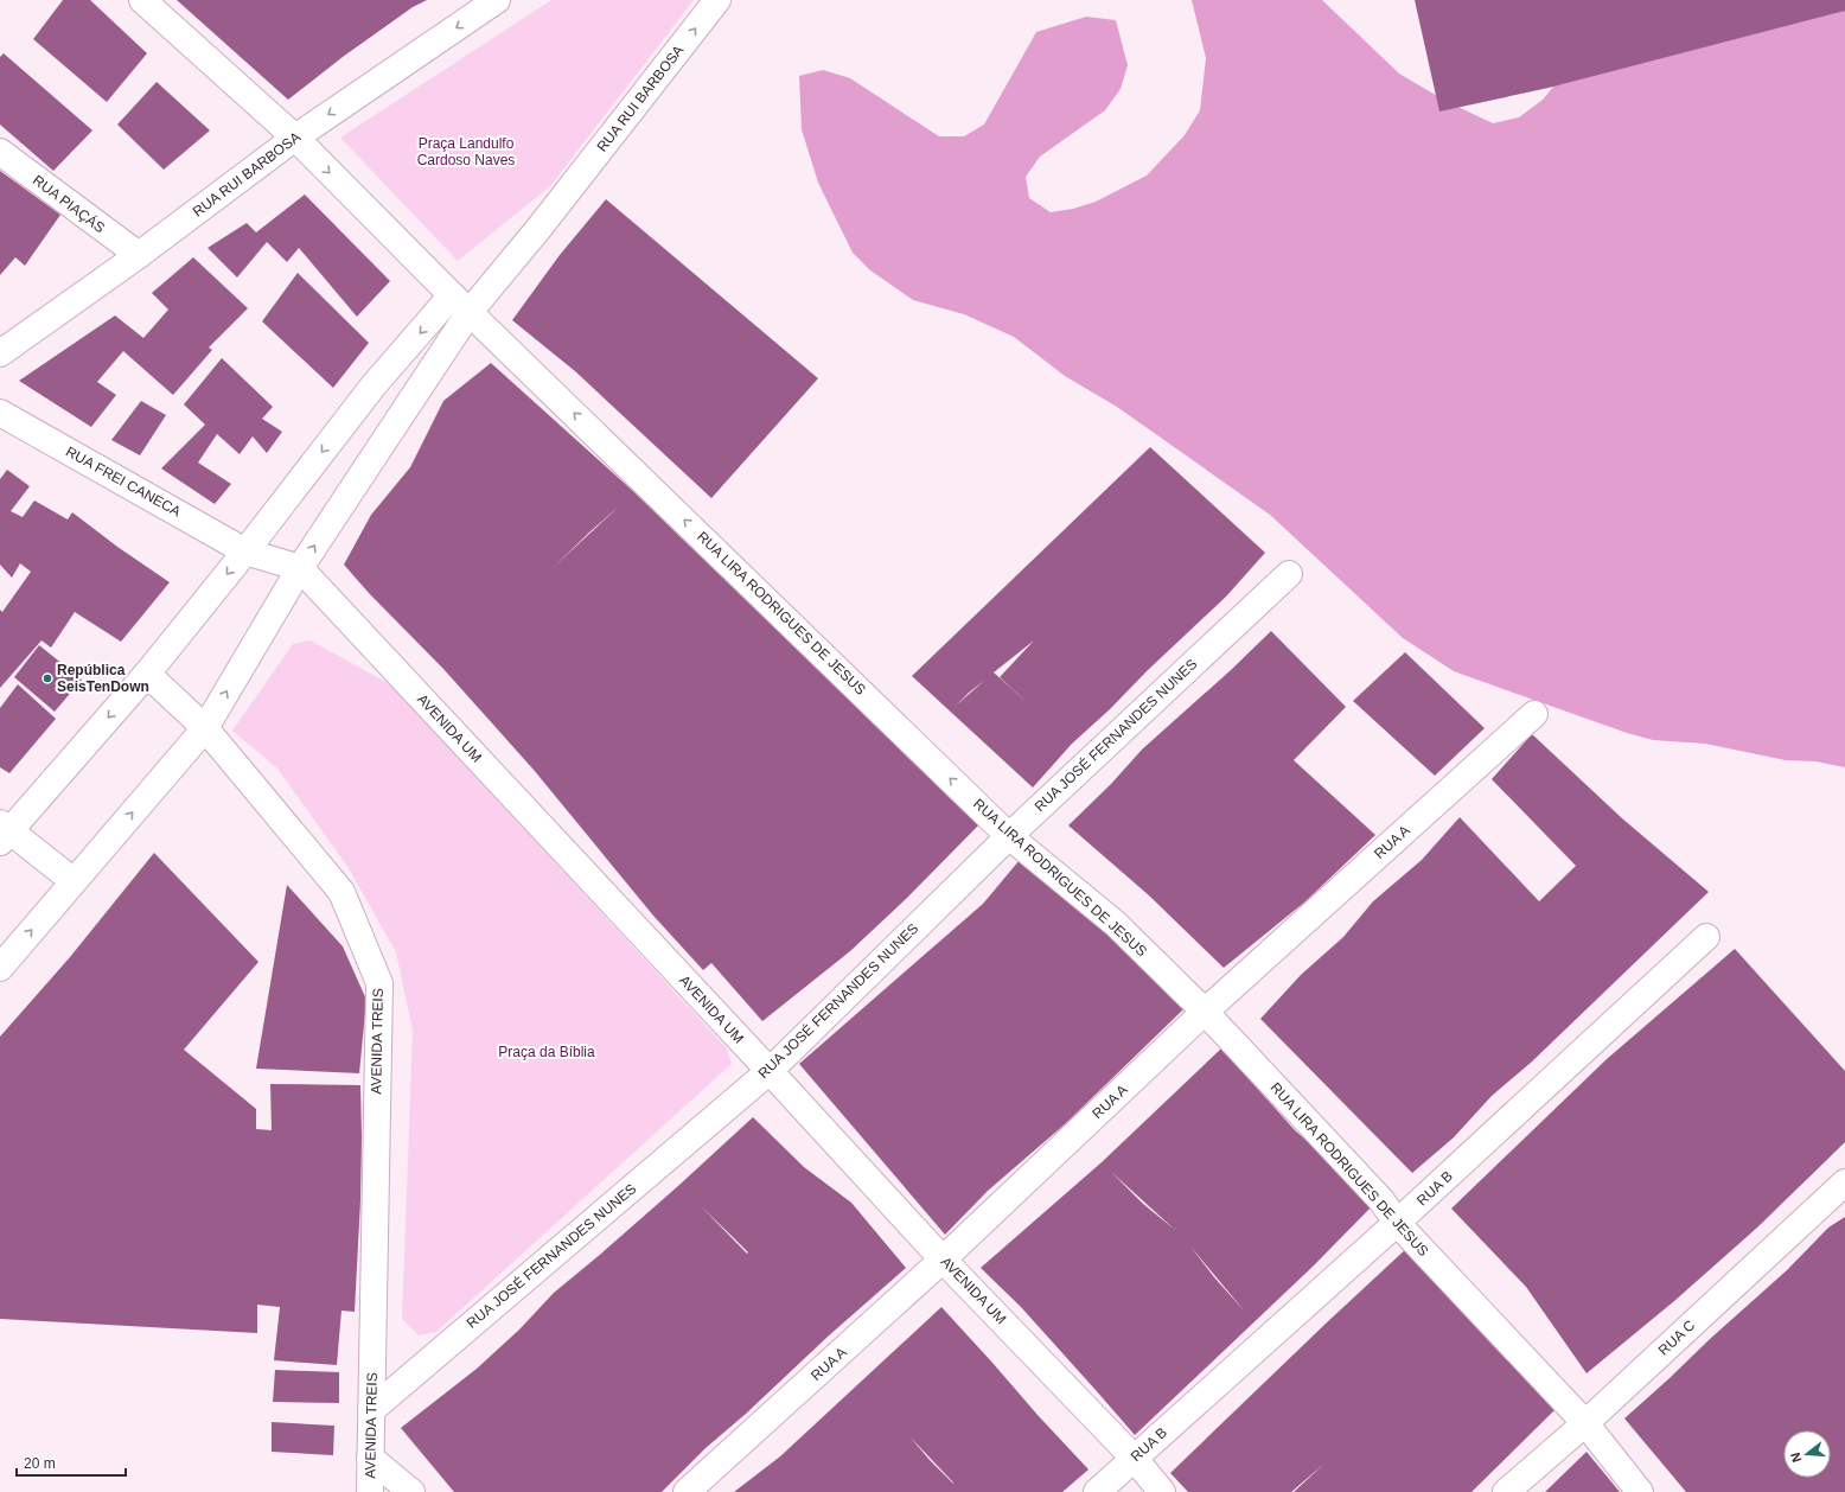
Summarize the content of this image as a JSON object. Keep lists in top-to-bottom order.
{
  "streets": {
    "street": [
      "RUA RUI BARBOSA",
      "RUA PIAÇÁS",
      "RUA FREI CANECA",
      "RUA LIRA RODRIGUES DE JESUS",
      "AVENIDA UM",
      "RUA JOSÉ FERNANDES NUNES",
      "RUA A",
      "AVENIDA TREIS",
      "RUA B",
      "RUA C"
    ]
  },
  "crossings": [
    ["RUA RUI BARBOSA", "RUA PIAÇÁS"],
    ["RUA RUI BARBOSA", "RUA LIRA RODRIGUES DE JESUS"],
    ["RUA FREI CANECA", "AVENIDA UM"],
    ["RUA LIRA RODRIGUES DE JESUS", "RUA JOSÉ FERNANDES NUNES"],
    ["RUA LIRA RODRIGUES DE JESUS", "RUA A"],
    ["RUA LIRA RODRIGUES DE JESUS", "RUA B"],
    ["RUA LIRA RODRIGUES DE JESUS", "RUA C"],
    ["AVENIDA UM", "RUA JOSÉ FERNANDES NUNES"],
    ["AVENIDA UM", "RUA A"],
    ["AVENIDA UM", "RUA B"],
    ["RUA JOSÉ FERNANDES NUNES", "AVENIDA TREIS"]
  ],
  "one_way": ["RUA LIRA RODRIGUES DE JESUS"],
  "parks": ["Praça Landulfo Cardoso Naves", "Praça da Bíblia"],
  "places": ["República SeisTenDown"],
  "scale_bar": "20 m",
  "north": "left"
}
